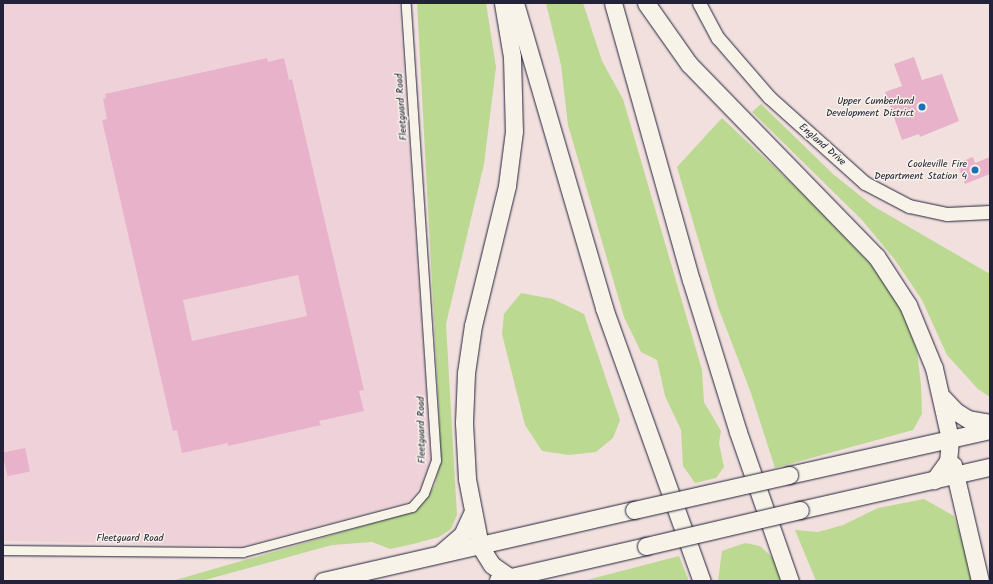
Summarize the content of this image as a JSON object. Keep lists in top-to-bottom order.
{
  "streets": {
    "street": ["Fleetguard Road", "England Drive"]
  },
  "places": ["Upper Cumberland Development District", "Cookeville Fire Department Station 4"]
}
